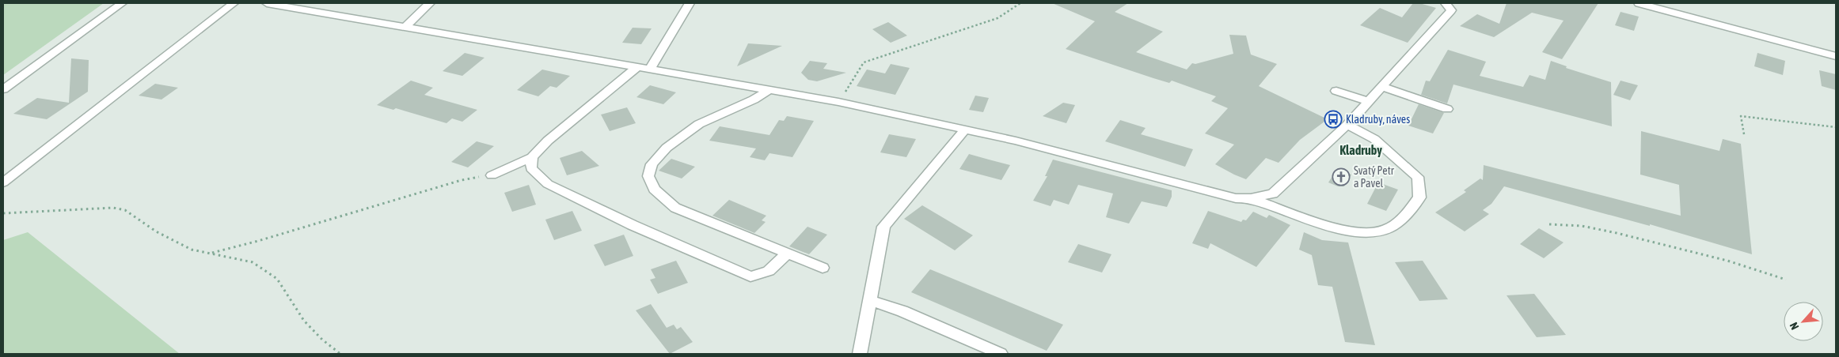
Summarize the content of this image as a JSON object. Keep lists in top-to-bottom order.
{
  "districts": ["Kladruby"],
  "places": {
    "bus stop": ["Kladruby, náves"],
    "church": ["Svatý Petr a Pavel"]
  },
  "north": "bottom left"
}
